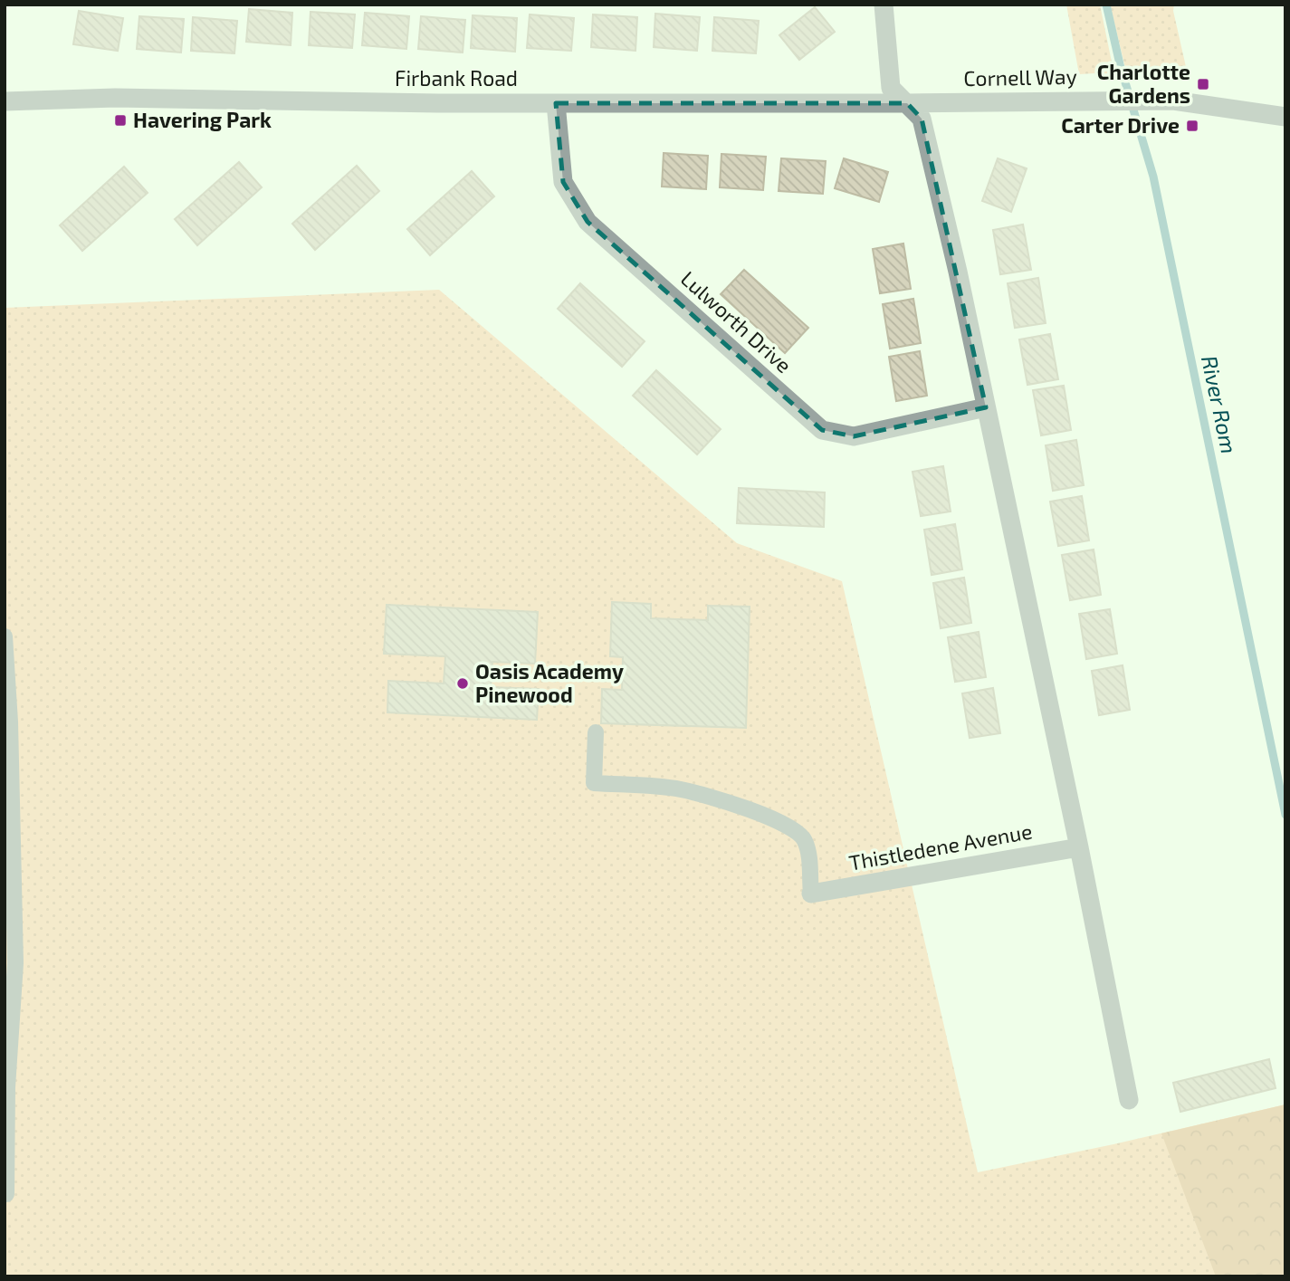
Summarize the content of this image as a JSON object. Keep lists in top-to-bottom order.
{
  "streets": {
    "street": [
      "Cornell Way",
      "Firbank Road",
      "Lulworth Drive",
      "Thistledene Avenue"
    ]
  },
  "crossings": [
    ["Cornell Way", "Firbank Road"],
    ["Firbank Road", "Lulworth Drive"]
  ],
  "water": ["River Rom"],
  "places": {
    "transit": ["Charlotte Gardens", "Havering Park", "Carter Drive"],
    "other": ["Oasis Academy Pinewood"]
  }
}
